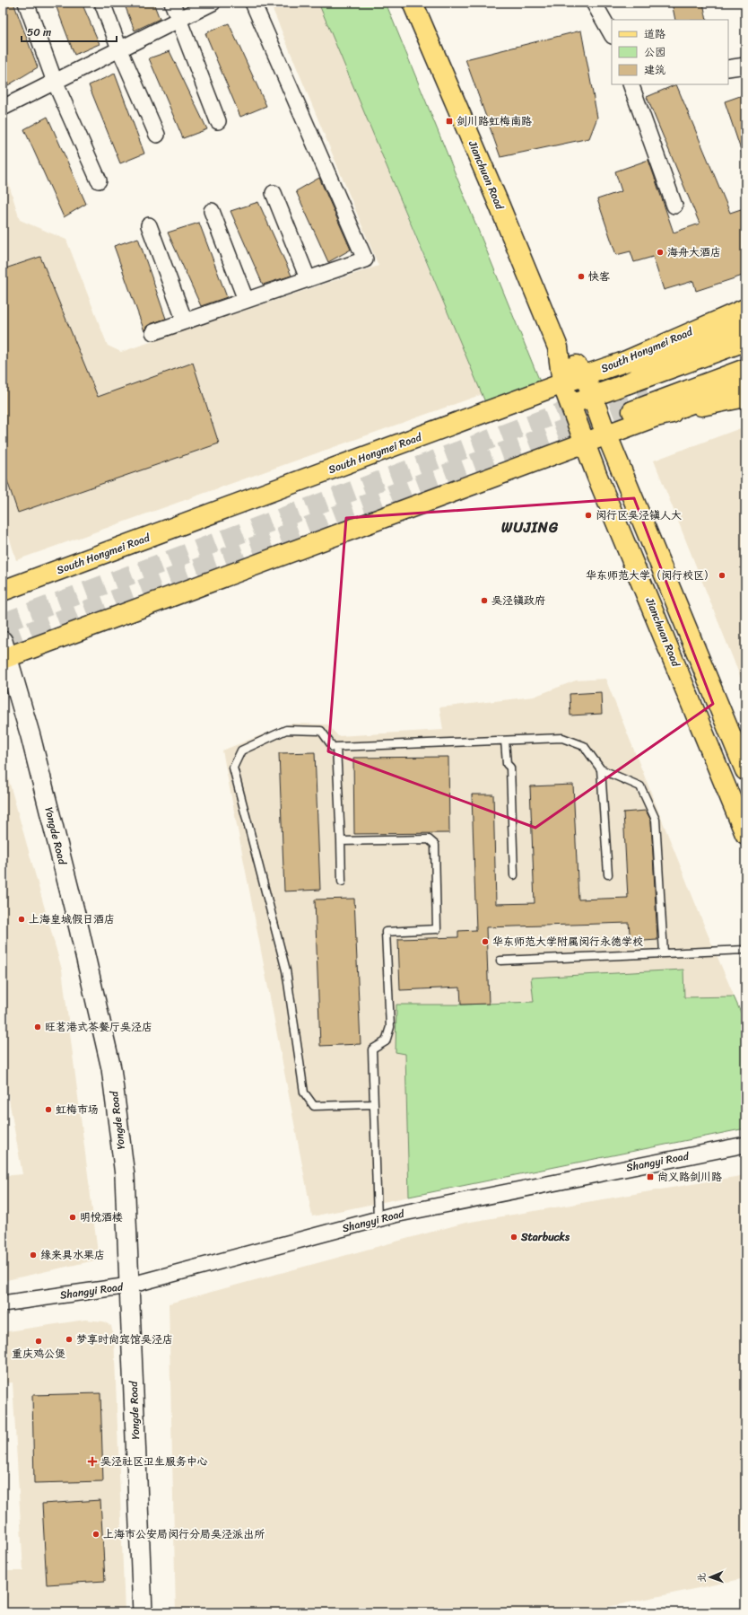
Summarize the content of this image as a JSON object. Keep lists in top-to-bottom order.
{
  "streets": {
    "main road": ["Jianchuan Road", "South Hongmei Road"],
    "street": ["Yongde Road", "Shangyi Road"]
  },
  "crossings": [
    ["Jianchuan Road", "South Hongmei Road"],
    ["Yongde Road", "Shangyi Road"]
  ],
  "districts": ["WUJING"],
  "places": {
    "transit": ["剑川路虹梅南路", "尚义路剑川路"],
    "other": [
      "海舟大酒店",
      "快客",
      "闵行区吴泾镇人大",
      "华东师范大学（闵行校区）",
      "吴泾镇政府",
      "上海皇城假日酒店",
      "华东师范大学附属闵行永德学校",
      "旺茗港式茶餐厅吴泾店",
      "虹梅市场",
      "明悦酒楼",
      "Starbucks",
      "缘来具水果店",
      "梦享时尚宾馆吴泾店",
      "重庆鸡公煲",
      "上海市公安局闵行分局吴泾派出所"
    ],
    "health": ["吴泾社区卫生服务中心"]
  },
  "legend": ["道路", "公园", "建筑"],
  "scale_bar": "50 m",
  "north": "left"
}
